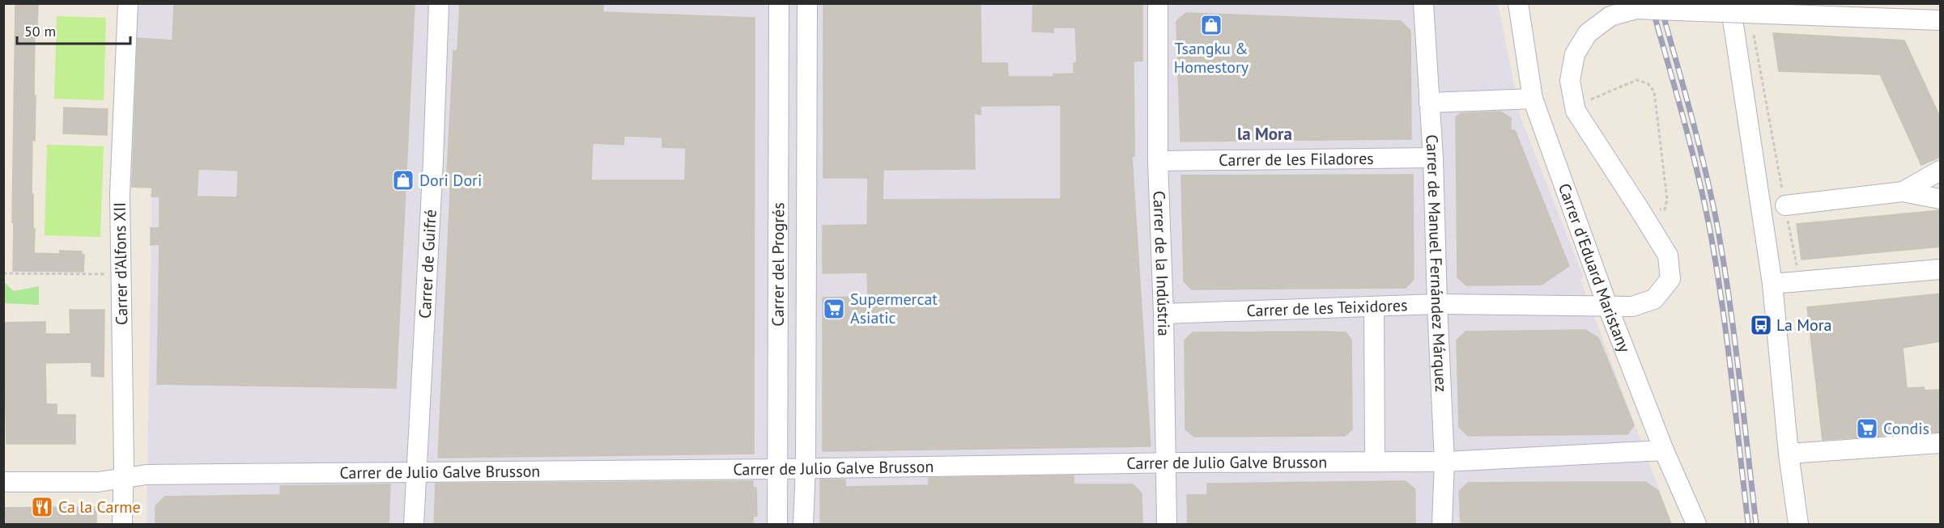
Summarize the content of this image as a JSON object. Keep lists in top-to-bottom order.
{
  "streets": {
    "street": [
      "Carrer de les Filadores",
      "Carrer d'Alfons XII",
      "Carrer de Manuel Fernández Márquez",
      "Carrer de Guifré",
      "Carrer del Progrés",
      "Carrer de la Indústria",
      "Carrer d'Eduard Maristany",
      "Carrer de les Teixidores",
      "Carrer de Julio Galve Brusson"
    ]
  },
  "crossings": [
    ["Carrer de les Filadores", "Carrer de Manuel Fernández Márquez"],
    ["Carrer de les Filadores", "Carrer de la Indústria"],
    ["Carrer d'Alfons XII", "Carrer de Julio Galve Brusson"],
    ["Carrer de Manuel Fernández Márquez", "Carrer de les Teixidores"],
    ["Carrer de Manuel Fernández Márquez", "Carrer de Julio Galve Brusson"],
    ["Carrer de Guifré", "Carrer de Julio Galve Brusson"],
    ["Carrer del Progrés", "Carrer de Julio Galve Brusson"],
    ["Carrer de la Indústria", "Carrer de les Teixidores"],
    ["Carrer de la Indústria", "Carrer de Julio Galve Brusson"],
    ["Carrer d'Eduard Maristany", "Carrer de les Teixidores"],
    ["Carrer d'Eduard Maristany", "Carrer de Julio Galve Brusson"]
  ],
  "districts": ["la Mora"],
  "places": {
    "shop": ["Tsangku & Homestory", "Dori Dori"],
    "supermarket": ["Supermercat Asiatic", "Condis"],
    "bus stop": ["La Mora"],
    "restaurant": ["Ca la Carme"]
  },
  "scale_bar": "50 m"
}
